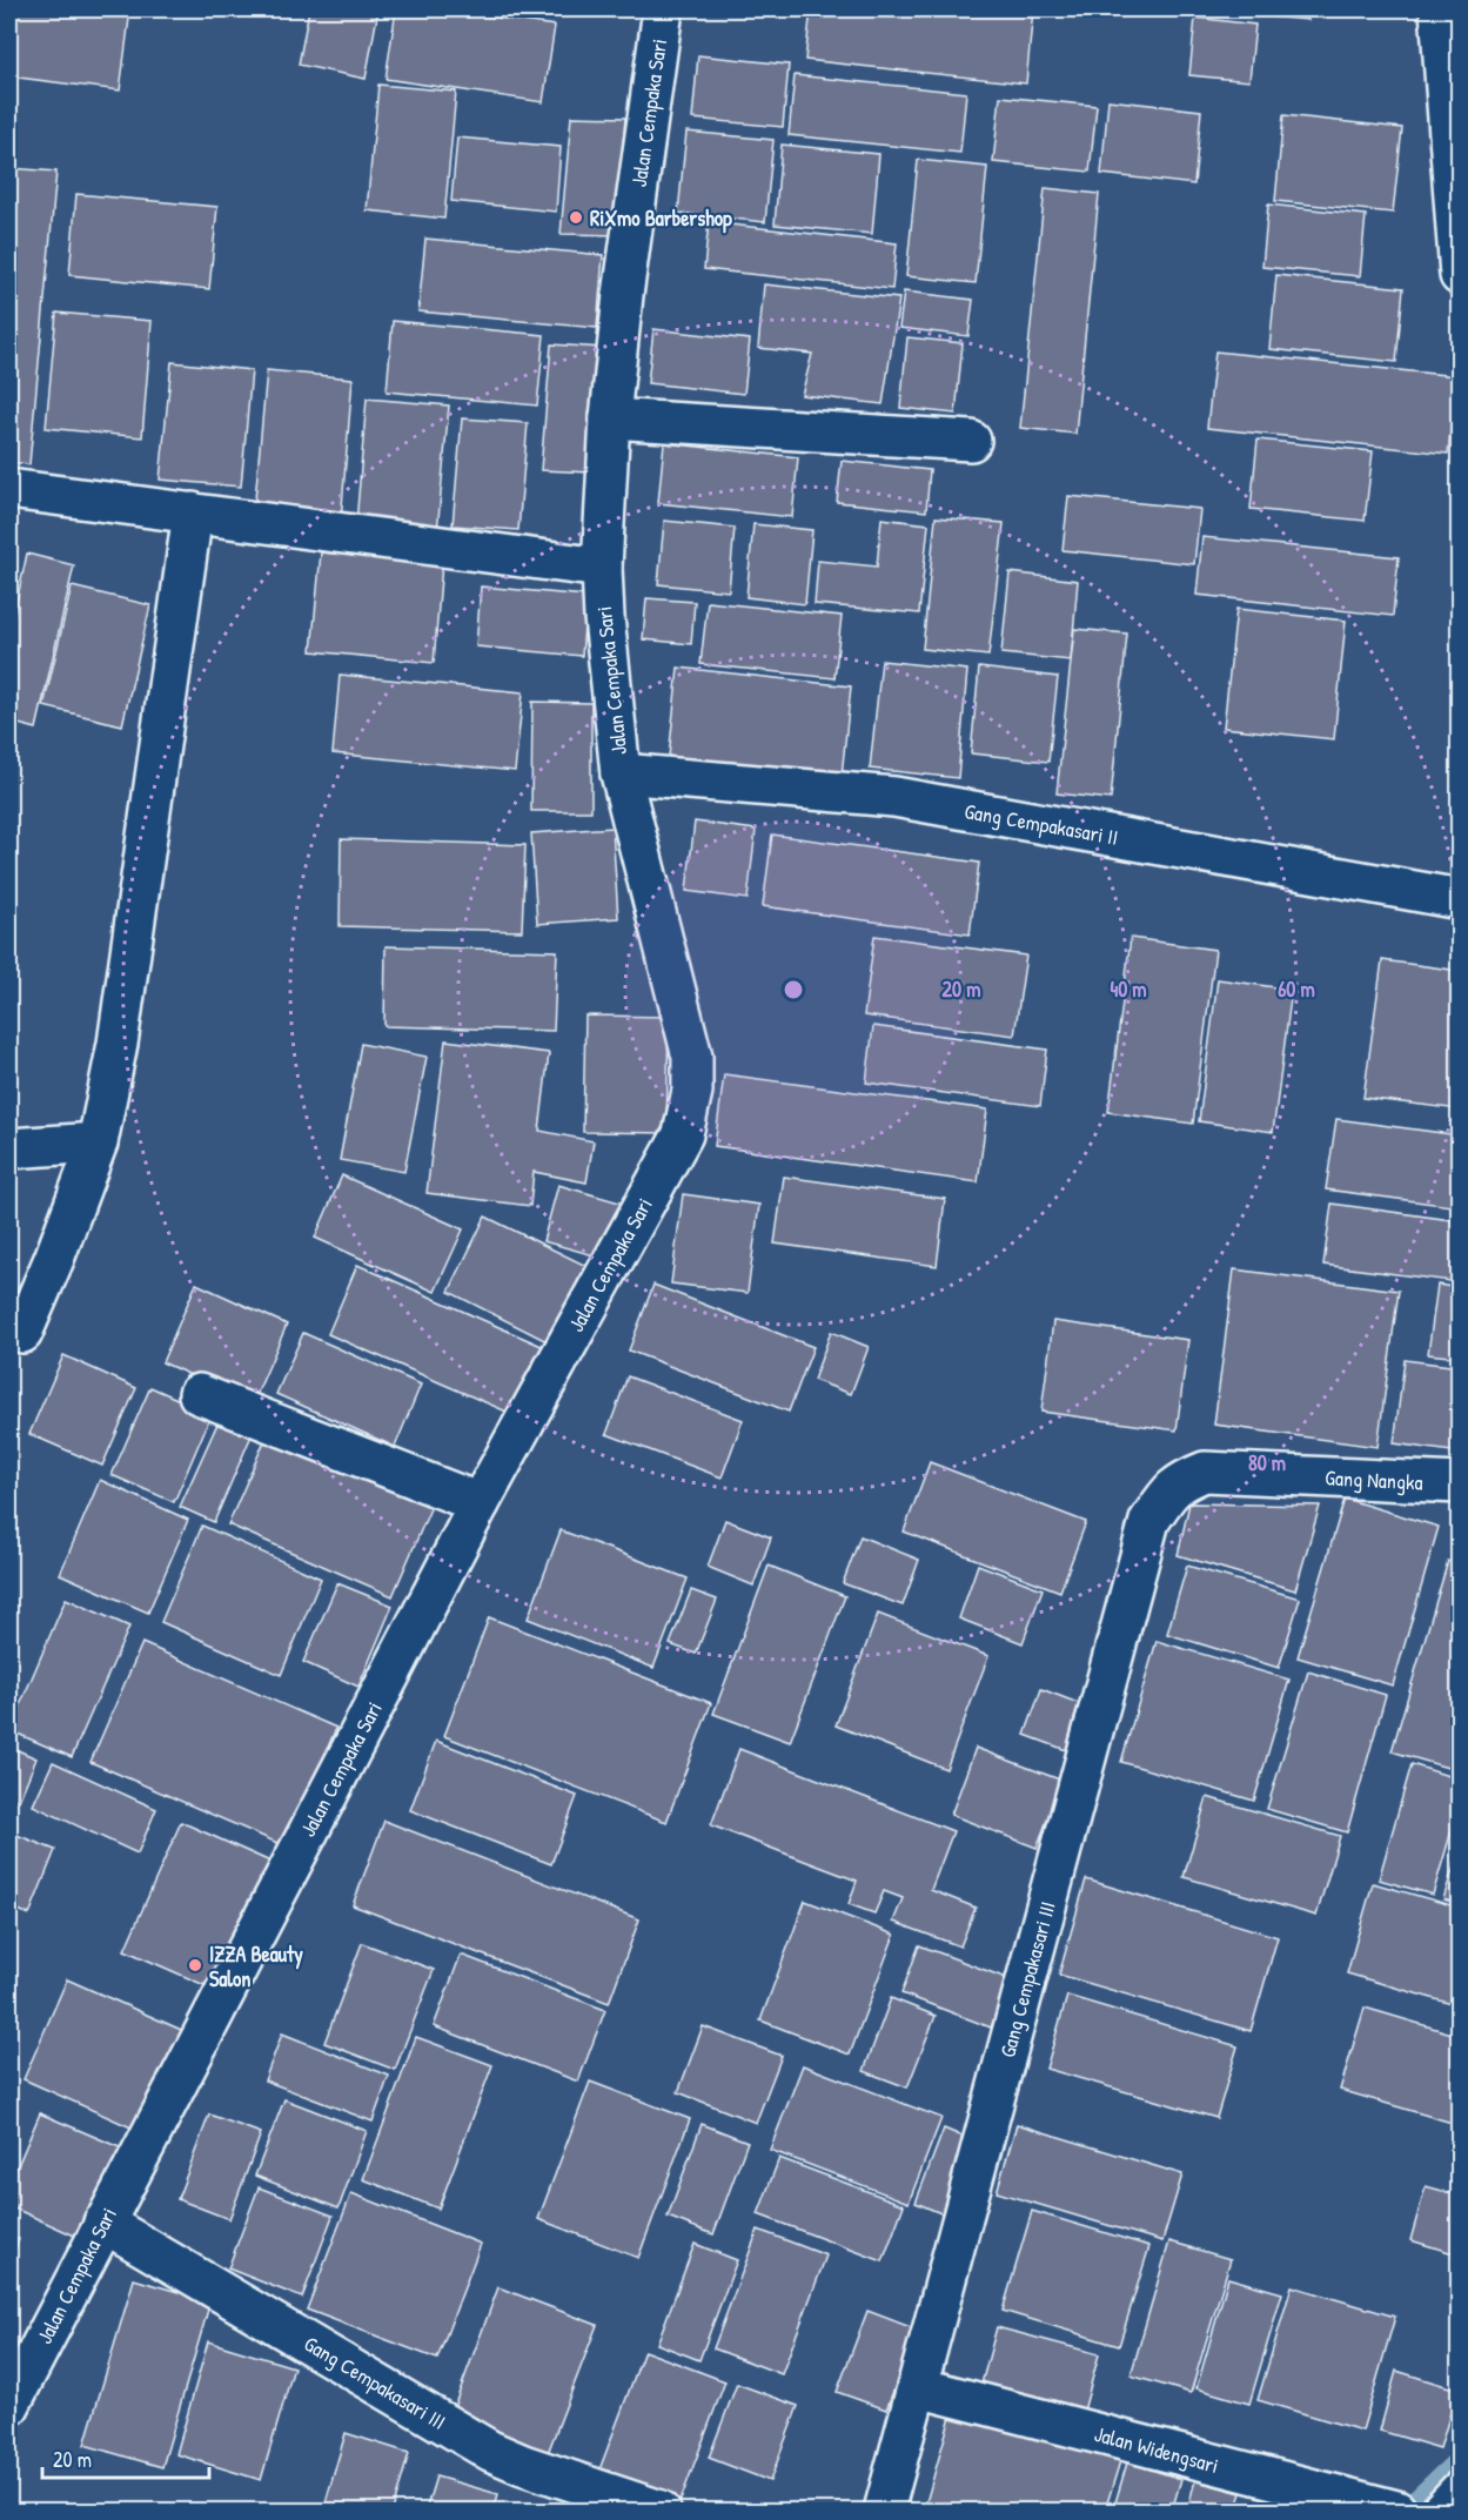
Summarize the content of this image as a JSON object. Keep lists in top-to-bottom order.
{
  "streets": {
    "street": [
      "Jalan Cempaka Sari",
      "Gang Cempakasari II",
      "Gang Nangka",
      "Gang Cempakasari III",
      "Jalan Widengsari"
    ]
  },
  "crossings": [
    ["Jalan Cempaka Sari", "Gang Cempakasari II"],
    ["Jalan Cempaka Sari", "Gang Cempakasari III"],
    ["Gang Nangka", "Gang Cempakasari III"],
    ["Gang Cempakasari III", "Jalan Widengsari"]
  ],
  "places": ["RiXmo Barbershop", "IZZA Beauty Salon"],
  "scale_bar": "20 m",
  "rings": [
    "20 m",
    "40 m",
    "60 m",
    "80 m"
  ]
}
